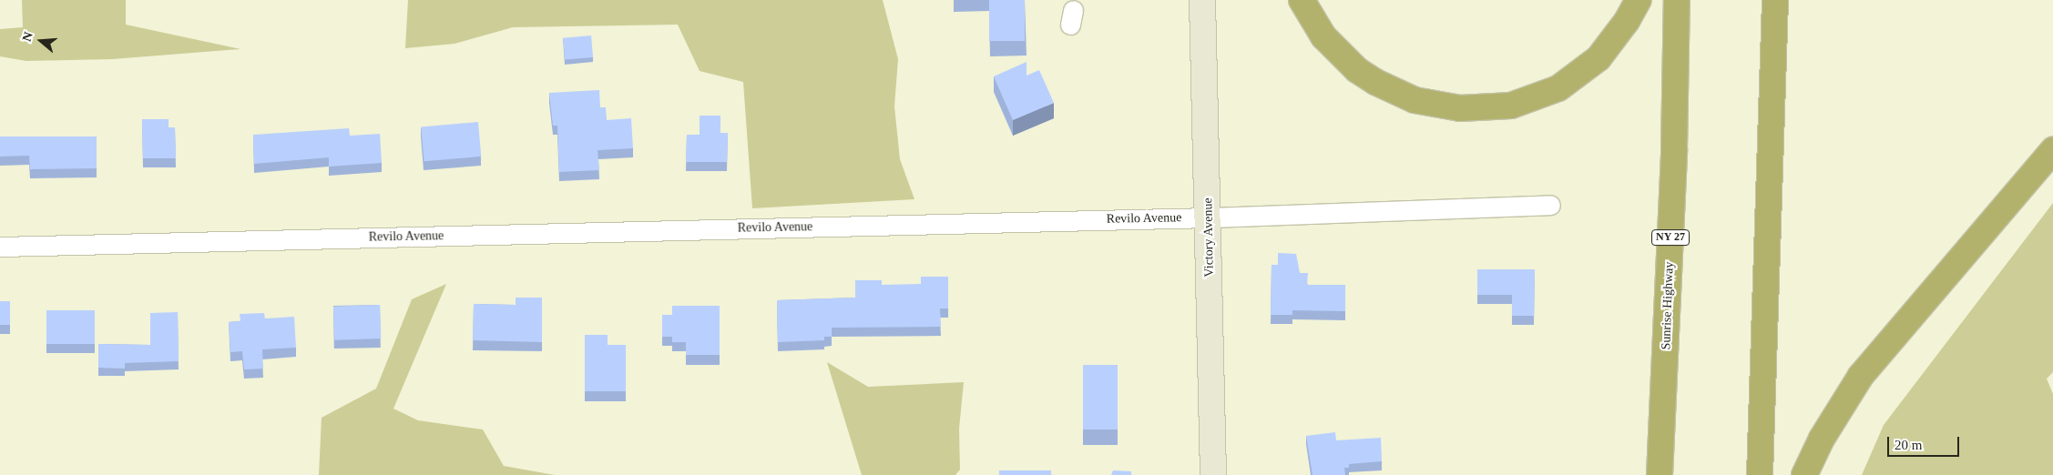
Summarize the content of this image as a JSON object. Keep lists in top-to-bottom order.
{
  "streets": {
    "highway": ["NY 27", "Sunrise Highway"],
    "street": ["Revilo Avenue", "Victory Avenue"]
  },
  "crossings": [
    ["Revilo Avenue", "Victory Avenue"]
  ],
  "scale_bar": "20 m",
  "north": "left"
}
